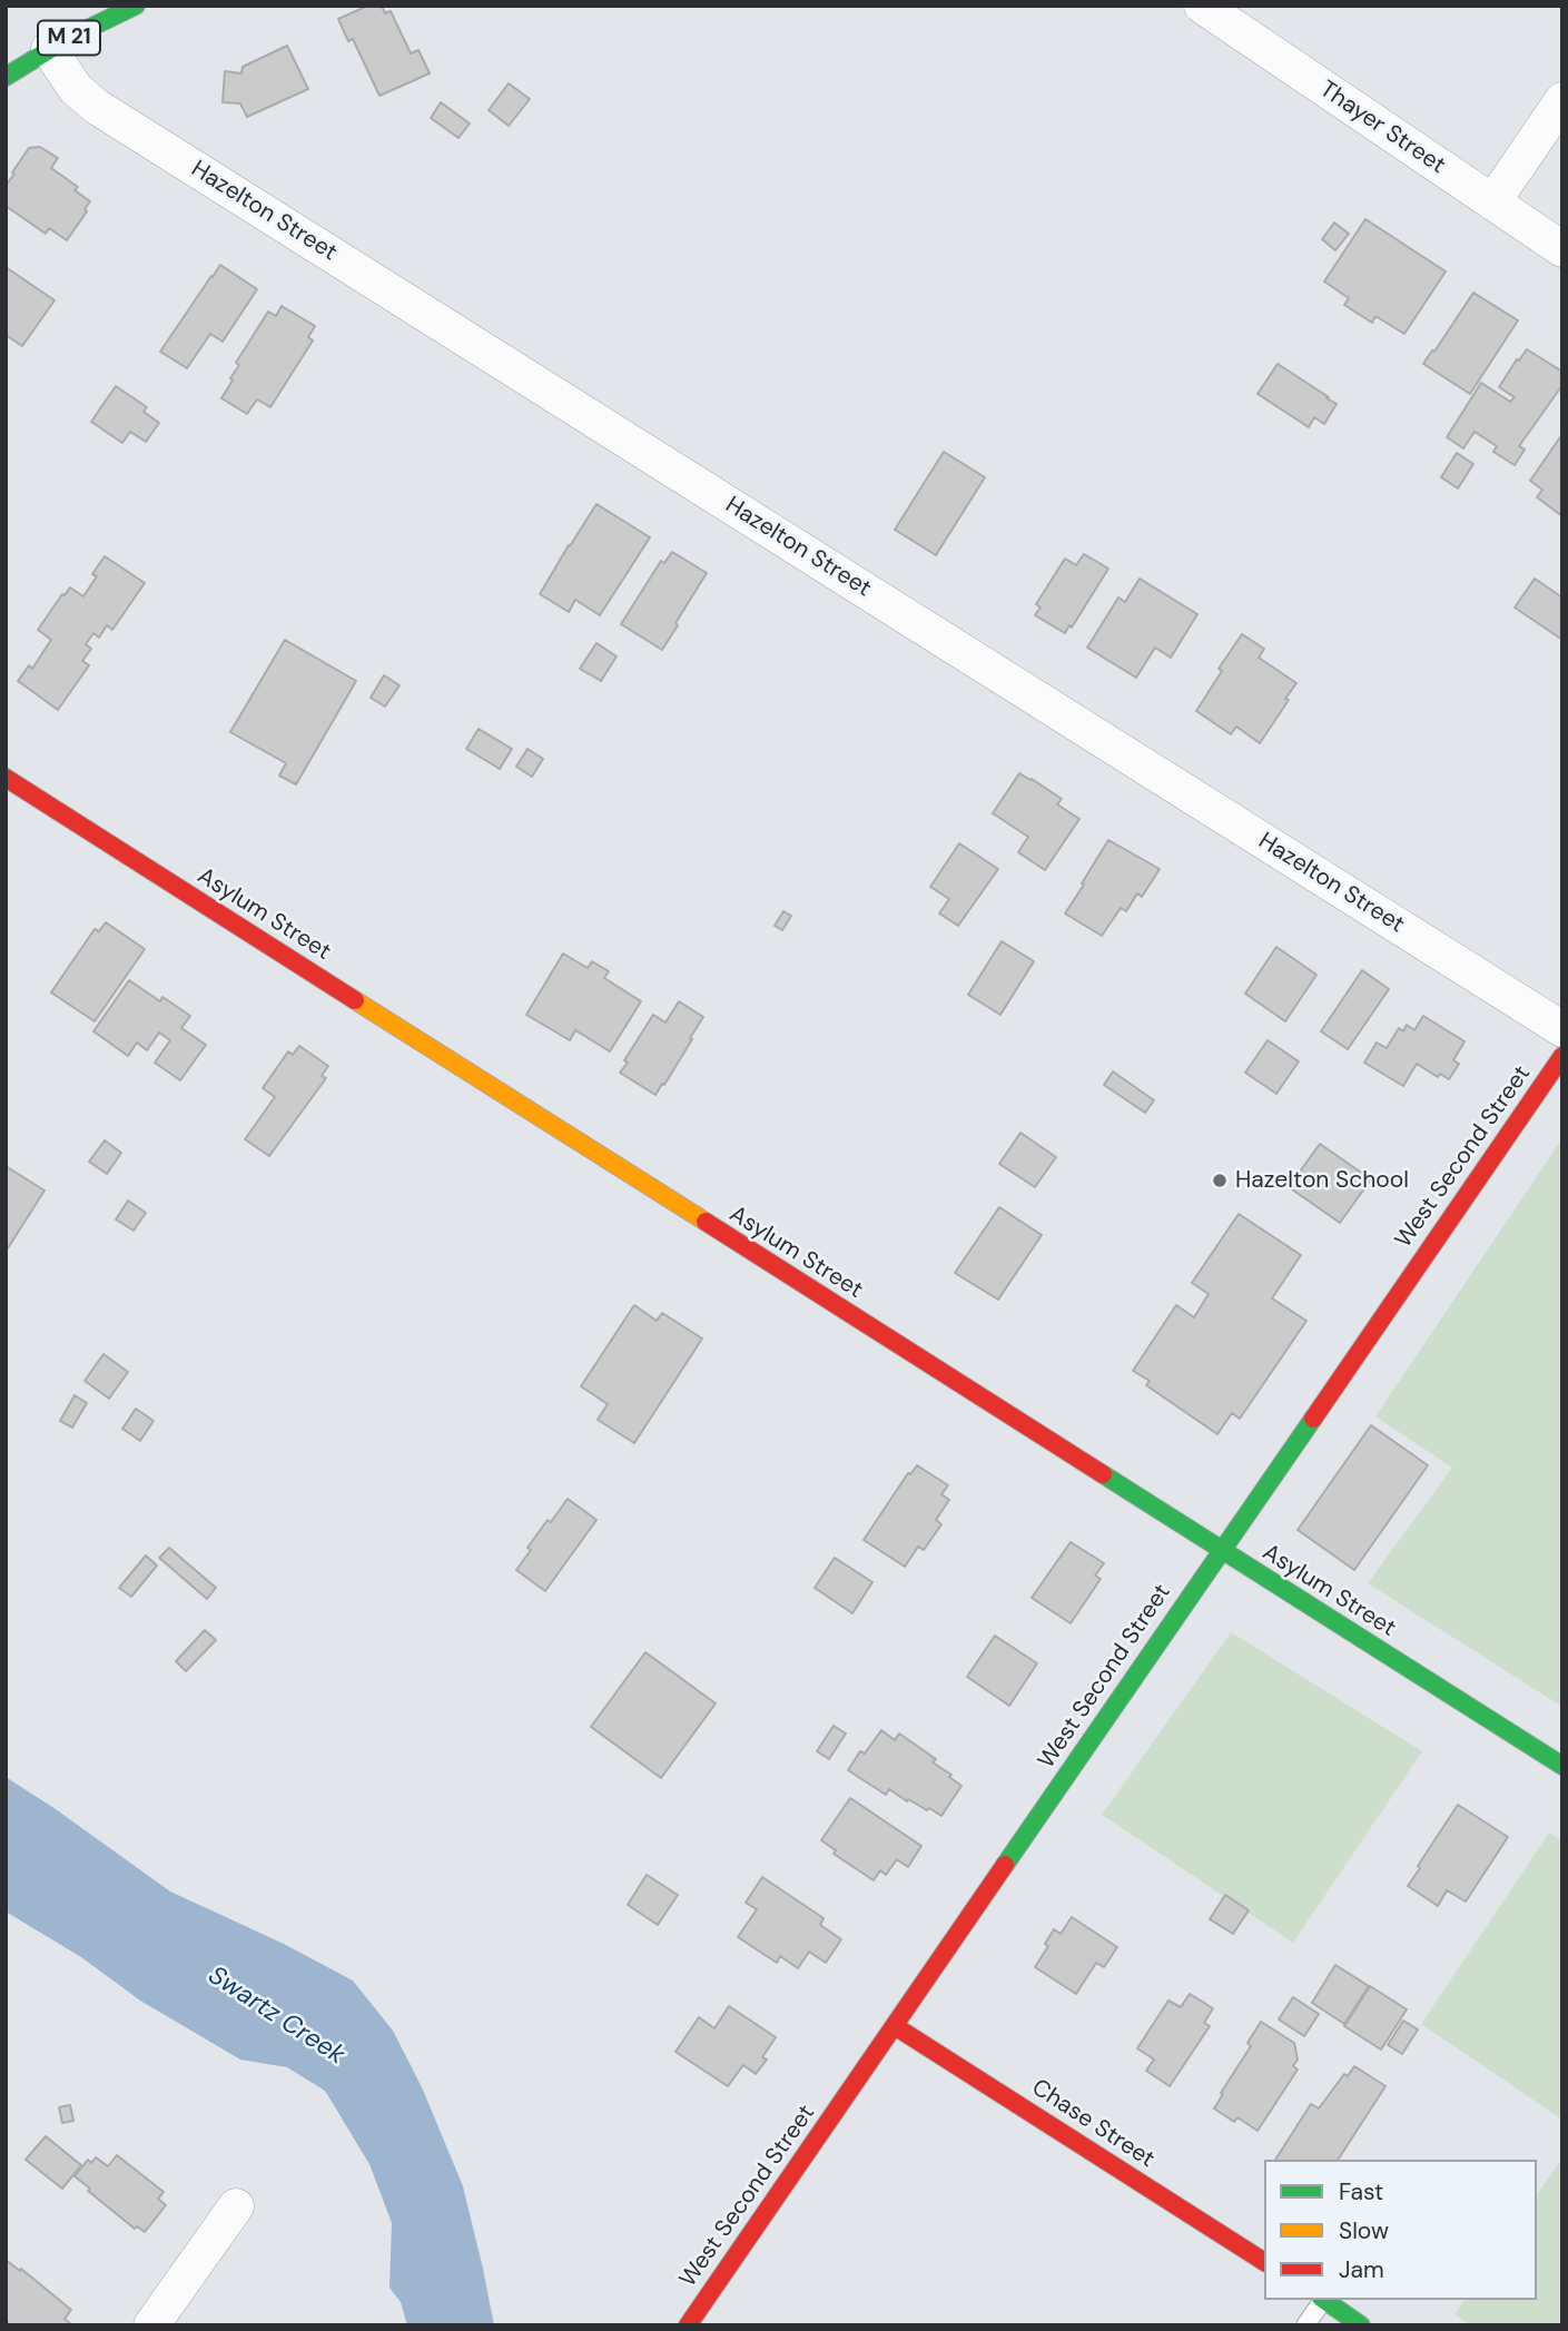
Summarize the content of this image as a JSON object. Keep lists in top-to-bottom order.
{
  "streets": {
    "street": [
      "M 21",
      "Thayer Street",
      "Hazelton Street",
      "Asylum Street",
      "West Second Street",
      "Chase Street"
    ]
  },
  "crossings": [
    ["M 21", "Hazelton Street"],
    ["Asylum Street", "West Second Street"],
    ["West Second Street", "Chase Street"]
  ],
  "water": ["Swartz Creek"],
  "places": ["Hazelton School"],
  "legend": ["Fast", "Slow", "Jam"]
}
